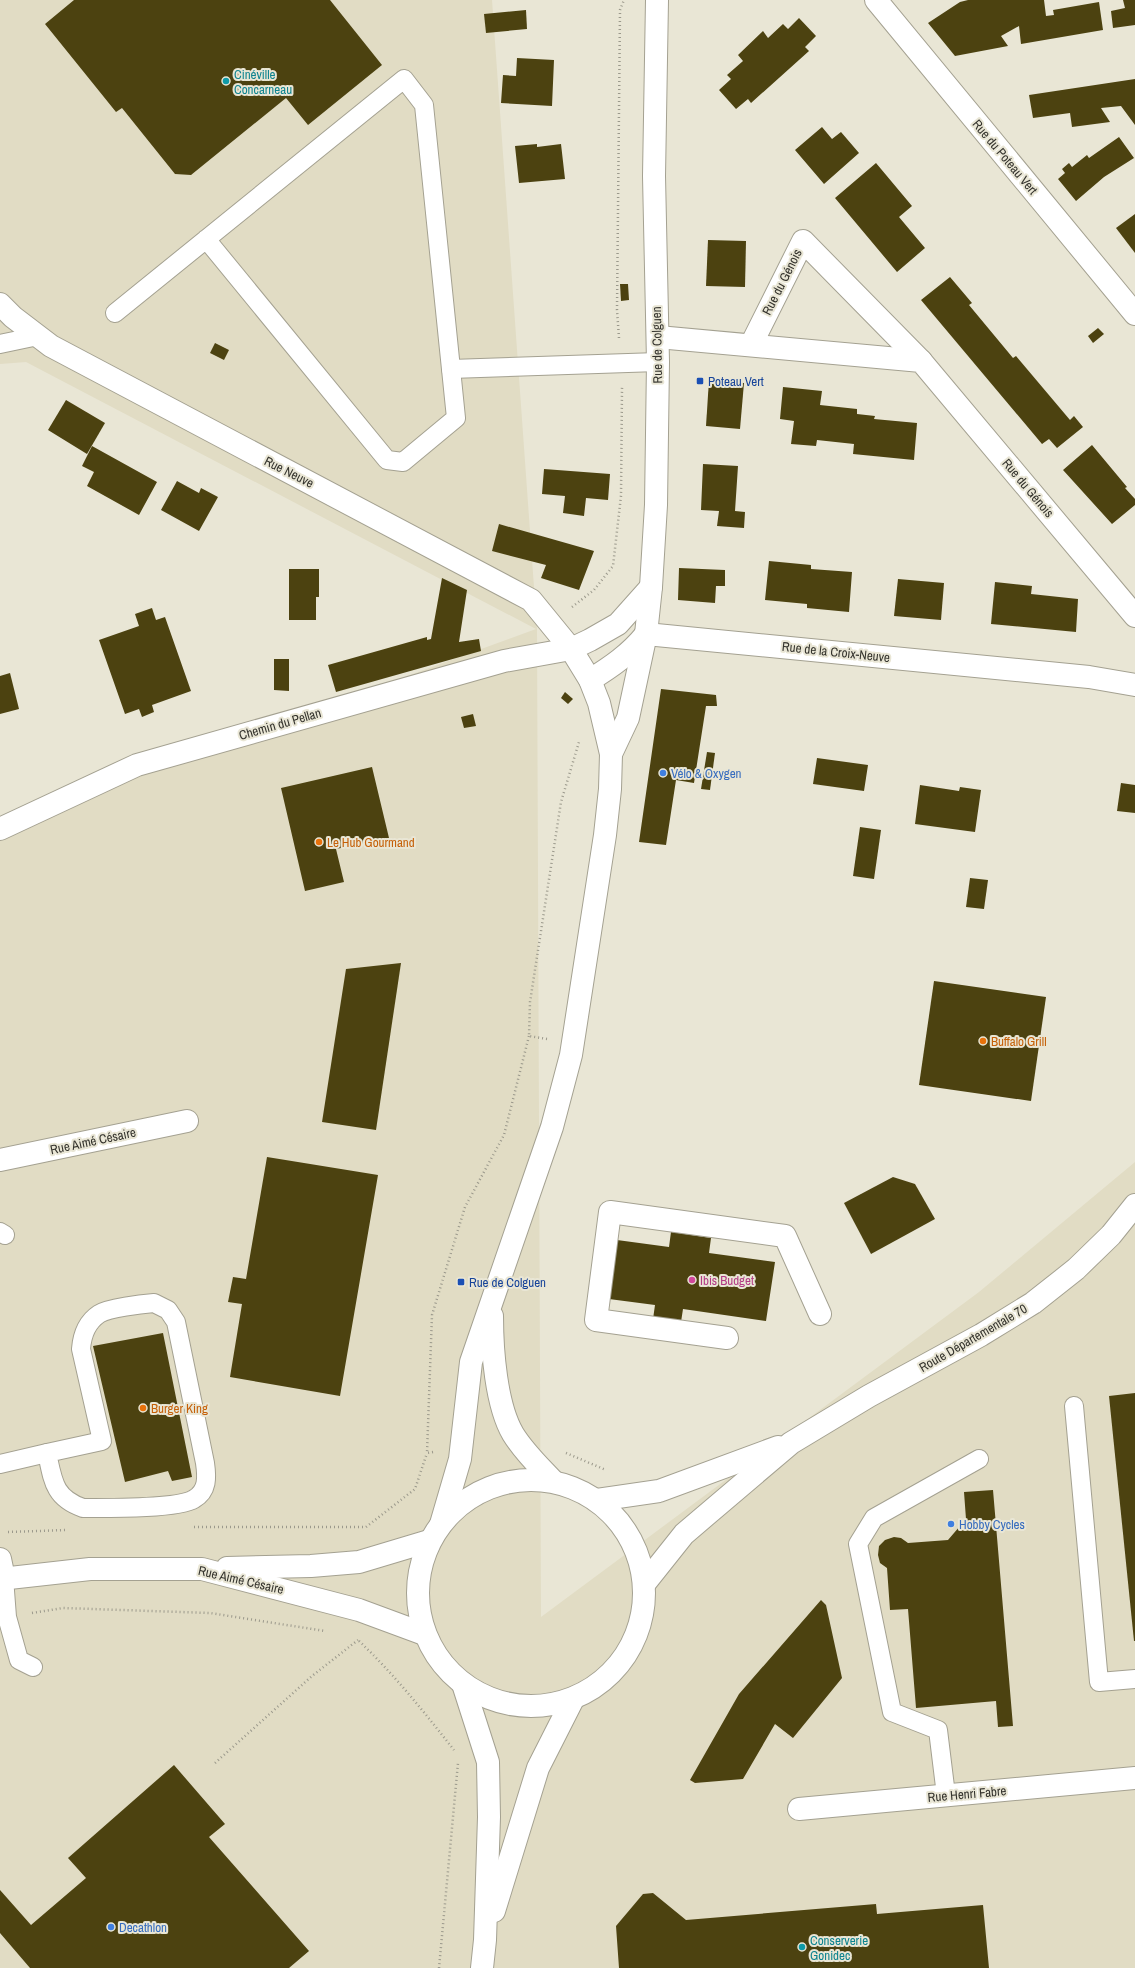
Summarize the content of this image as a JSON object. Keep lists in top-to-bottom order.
{
  "streets": {
    "street": [
      "Rue du Poteau Vert",
      "Rue du Génois",
      "Rue de Colguen",
      "Rue Neuve",
      "Rue de la Croix-Neuve",
      "Chemin du Pellan",
      "Rue Aimé Césaire",
      "Route Départementale 70",
      "Rue Henri Fabre"
    ]
  },
  "crossings": [
    ["Rue de Colguen", "Rue de la Croix-Neuve"],
    ["Rue Neuve", "Chemin du Pellan"]
  ],
  "places": {
    "other": [
      "Cinéville Concarneau",
      "Vélo & Oxygen",
      "Le Hub Gourmand",
      "Buffalo Grill",
      "Ibis Budget",
      "Burger King",
      "Hobby Cycles",
      "Decathlon",
      "Conserverie Gonidec"
    ],
    "transit": ["Poteau Vert", "Rue de Colguen"]
  }
}
